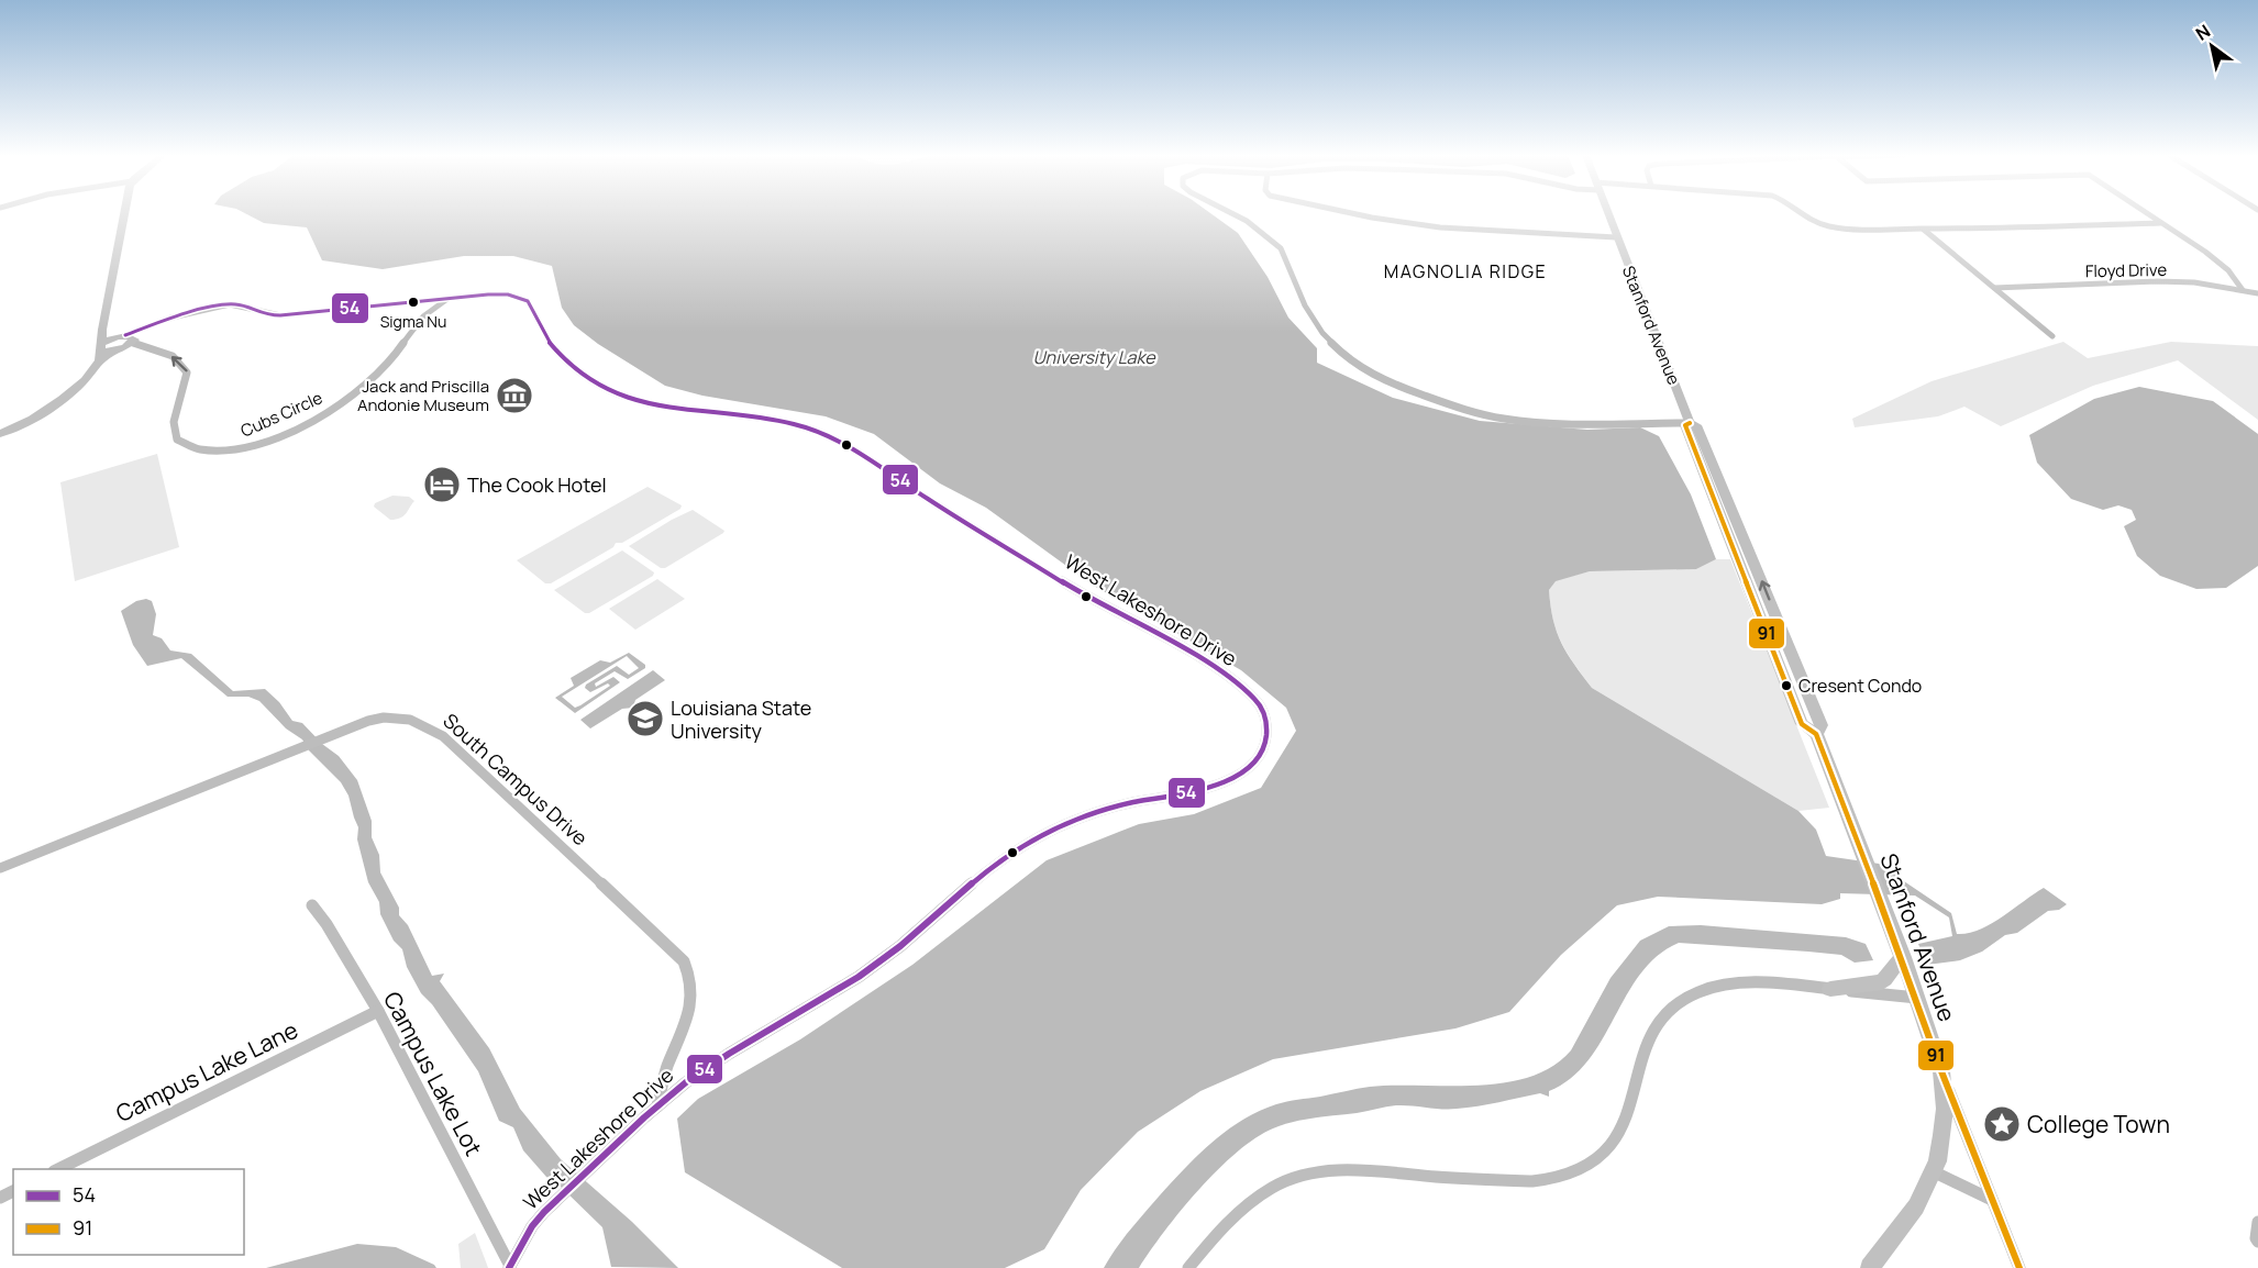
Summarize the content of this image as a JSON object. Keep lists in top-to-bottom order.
{
  "streets": {
    "street": [
      "Floyd Drive",
      "Stanford Avenue",
      "Cubs Circle",
      "West Lakeshore Drive",
      "South Campus Drive",
      "Campus Lake Lane",
      "Campus Lake Lot"
    ]
  },
  "crossings": [
    ["Cubs Circle", "West Lakeshore Drive"],
    ["West Lakeshore Drive", "South Campus Drive"],
    ["West Lakeshore Drive", "Campus Lake Lot"],
    ["Campus Lake Lane", "Campus Lake Lot"]
  ],
  "districts": ["MAGNOLIA RIDGE"],
  "water": ["University Lake"],
  "places": {
    "other": ["Sigma Nu", "Cresent Condo"],
    "museum": ["Jack and Priscilla Andonie Museum"],
    "hotel": ["The Cook Hotel"],
    "school or university": ["Louisiana State University"],
    "place": ["College Town"]
  },
  "lines": ["transit line 54", "transit line 91"],
  "legend": ["54", "91"],
  "north": "top left"
}
